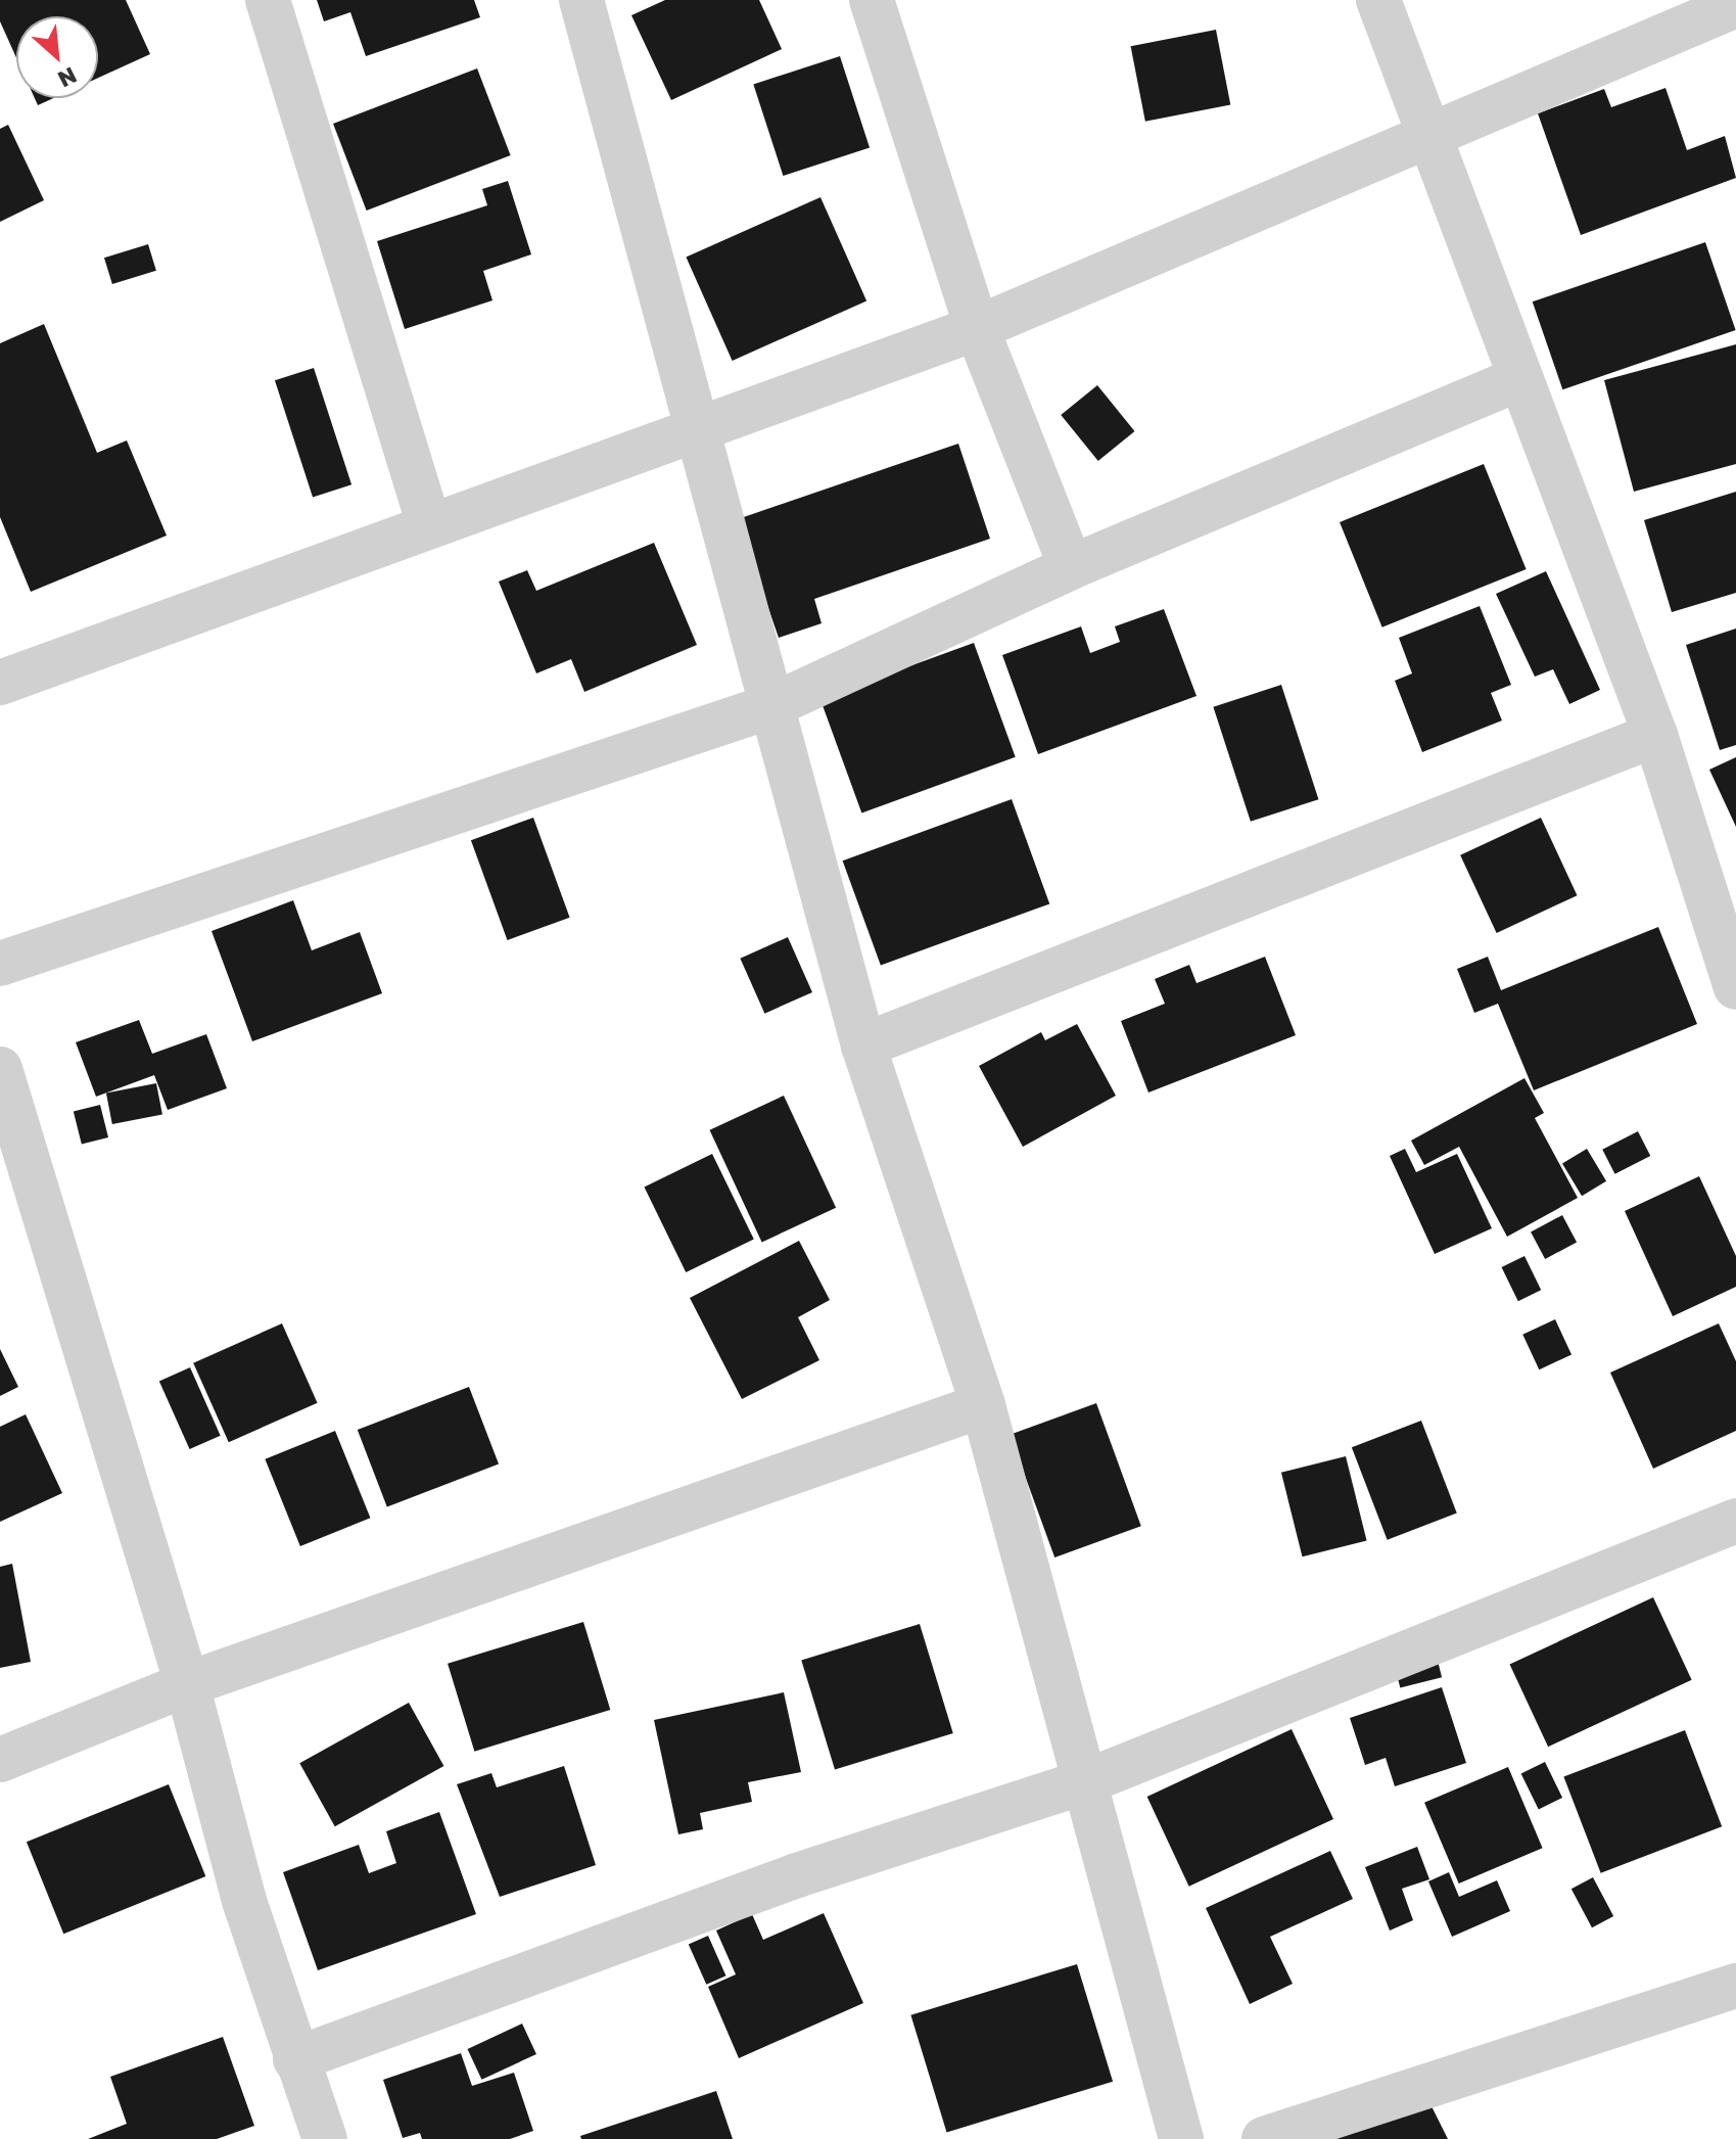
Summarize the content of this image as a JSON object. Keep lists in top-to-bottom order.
{
  "north": "bottom right"
}
